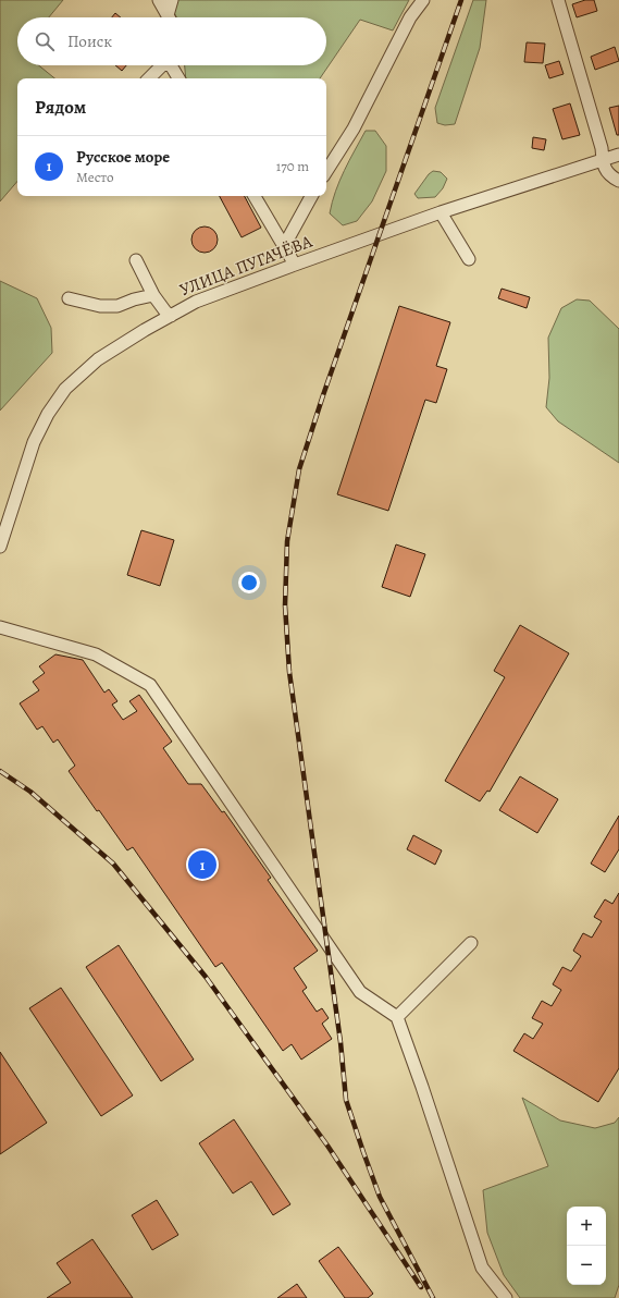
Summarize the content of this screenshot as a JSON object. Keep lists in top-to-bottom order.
{
  "streets": {
    "street": ["УЛИЦА ПУГАЧЁВА"]
  },
  "page": {
    "search": "Поиск",
    "heading": "Рядом",
    "list": [
      {
        "mark": "1",
        "name": "Русское море",
        "note": "Место",
        "value": "170 m"
      }
    ],
    "pins": "1",
    "map_buttons": ["+", "−"]
  }
}
